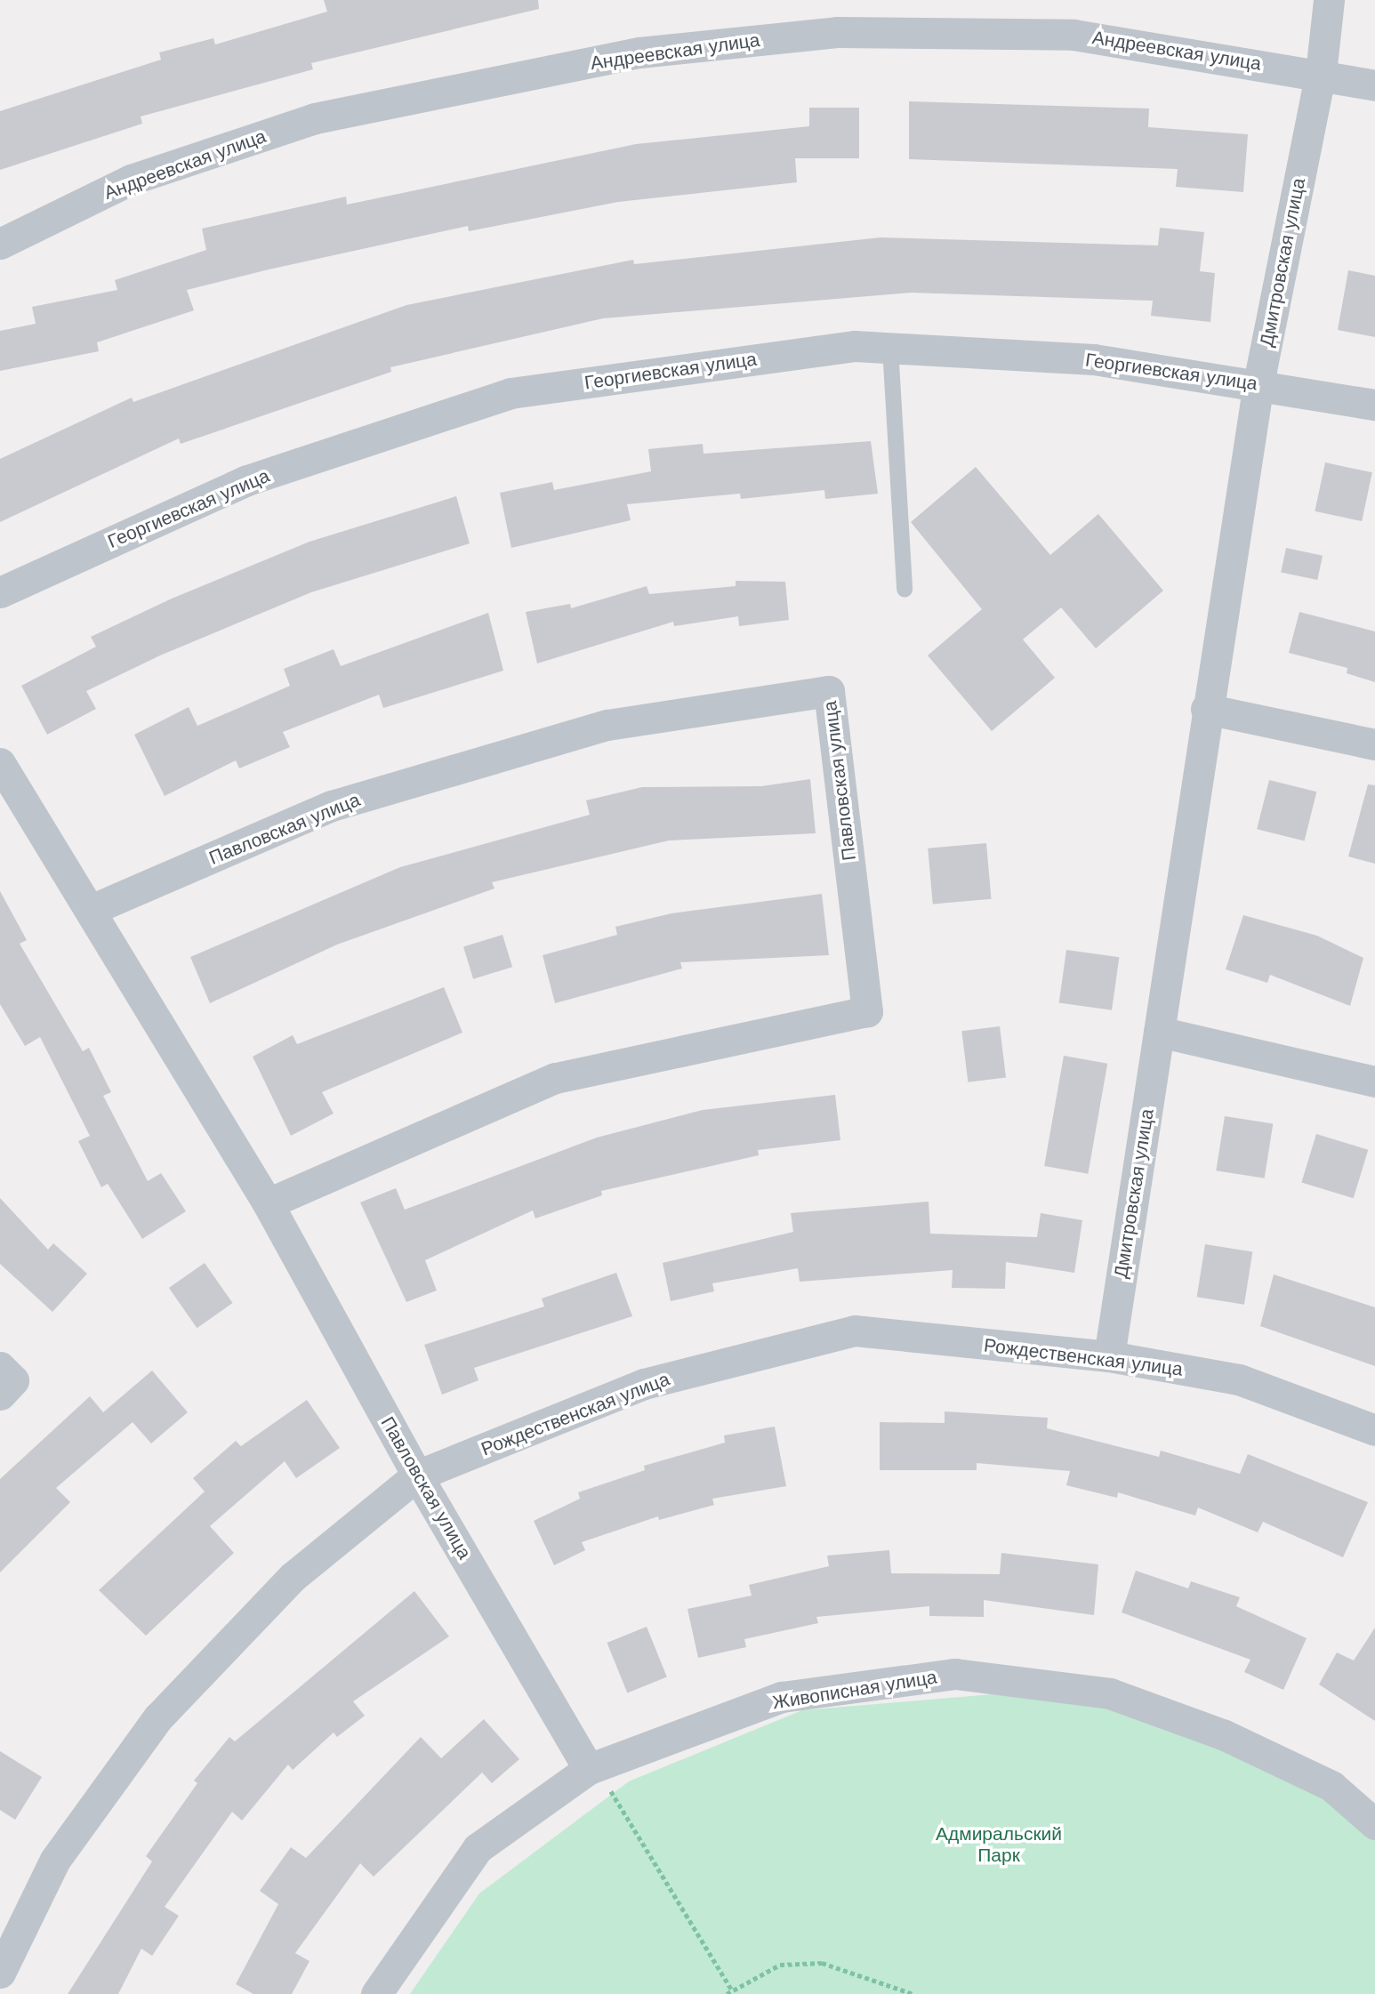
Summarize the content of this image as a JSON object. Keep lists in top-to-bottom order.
{
  "streets": {
    "street": [
      "Андреевская улица",
      "Дмитровская улица",
      "Георгиевская улица",
      "Павловская улица",
      "Рождественская улица",
      "Живописная улица"
    ]
  },
  "crossings": [
    ["Андреевская улица", "Дмитровская улица"],
    ["Дмитровская улица", "Георгиевская улица"],
    ["Дмитровская улица", "Рождественская улица"],
    ["Павловская улица", "Рождественская улица"],
    ["Павловская улица", "Живописная улица"]
  ],
  "parks": ["Адмиральский Парк"]
}
